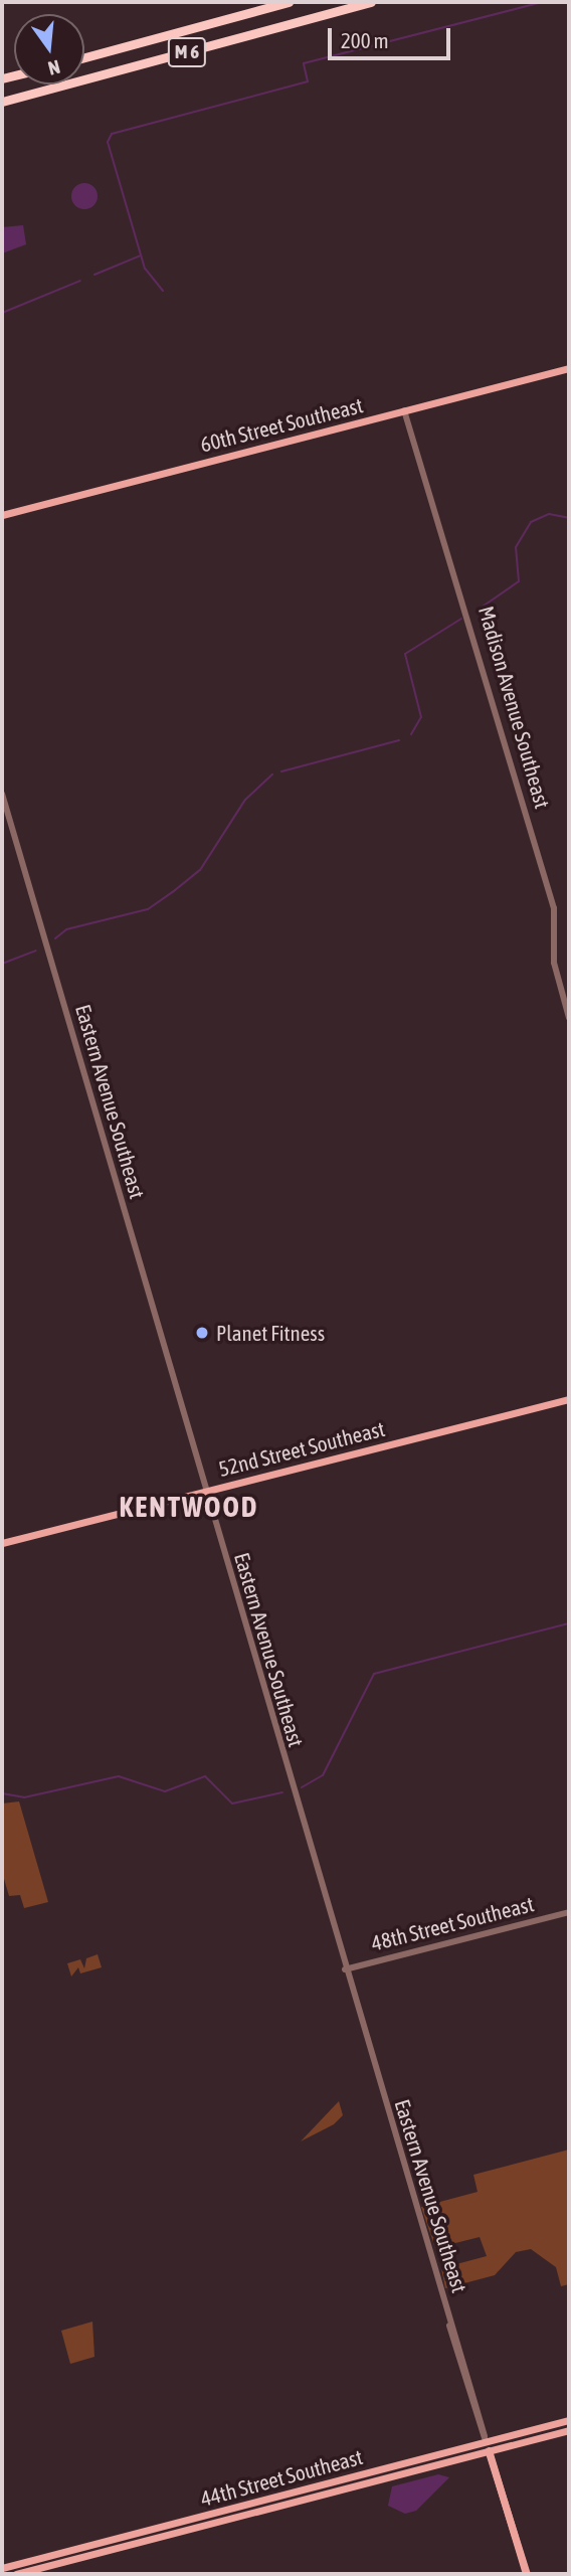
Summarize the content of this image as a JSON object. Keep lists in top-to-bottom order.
{
  "streets": {
    "highway": ["M 6"],
    "main road": [
      "60th Street Southeast",
      "Eastern Avenue Southeast",
      "52nd Street Southeast",
      "44th Street Southeast"
    ],
    "street": ["Madison Avenue Southeast", "48th Street Southeast"]
  },
  "crossings": [
    ["60th Street Southeast", "Madison Avenue Southeast"],
    ["Eastern Avenue Southeast", "52nd Street Southeast"],
    ["Eastern Avenue Southeast", "48th Street Southeast"],
    ["Eastern Avenue Southeast", "44th Street Southeast"]
  ],
  "districts": ["KENTWOOD"],
  "places": ["Planet Fitness"],
  "scale_bar": "200 m",
  "north": "bottom"
}
